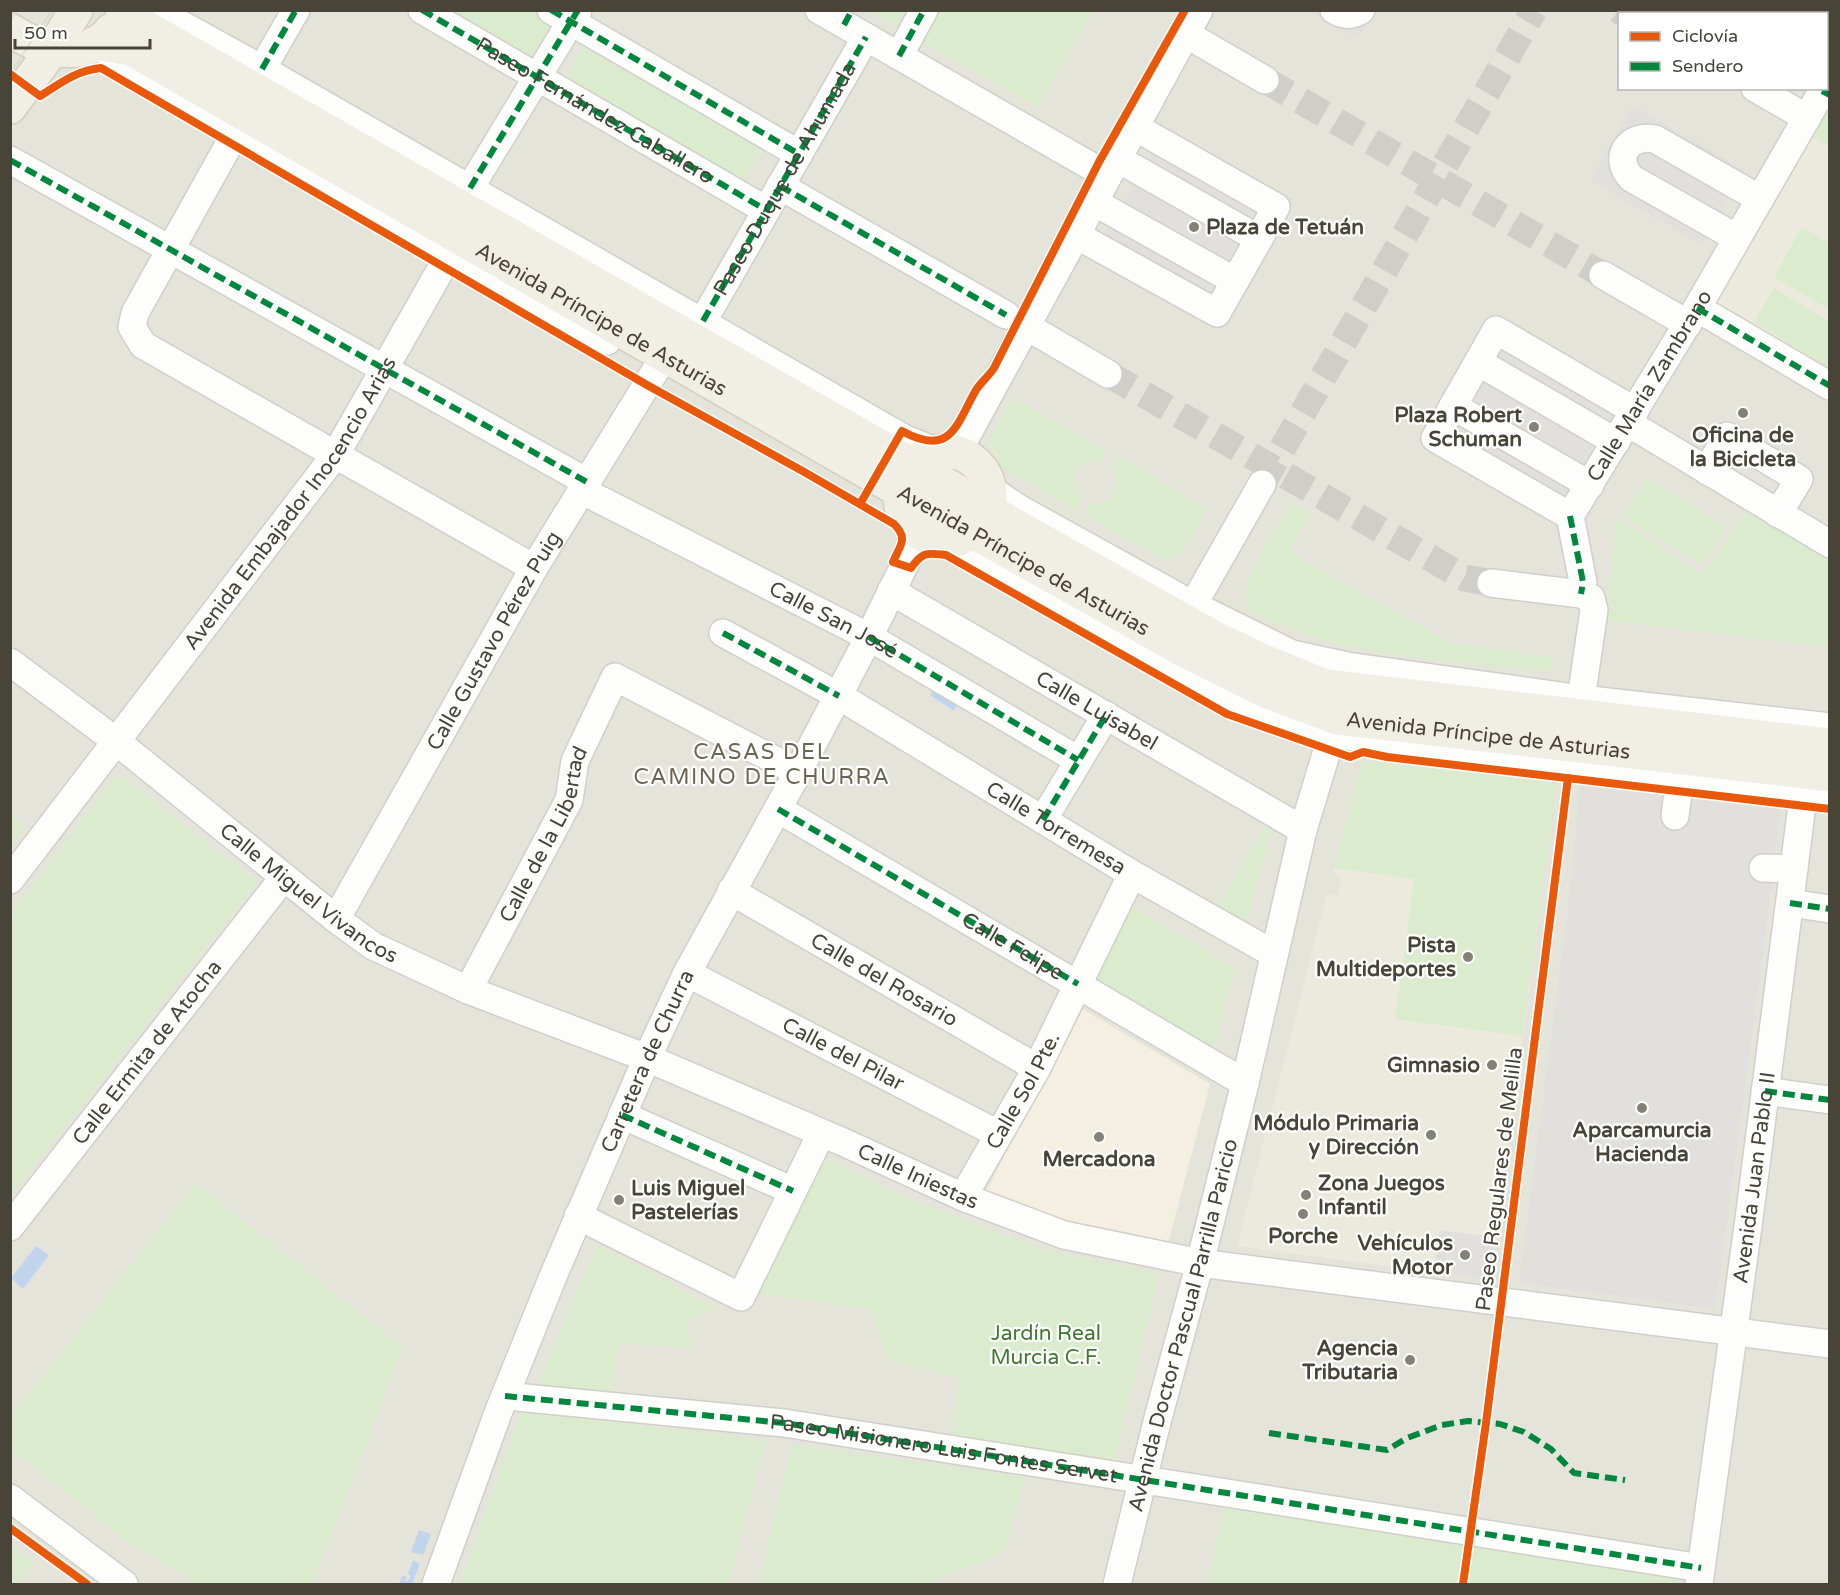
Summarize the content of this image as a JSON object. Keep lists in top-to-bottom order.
{
  "streets": {
    "main road": ["Avenida Príncipe de Asturias"],
    "street": [
      "Paseo Fernández Caballero",
      "Paseo Duque de Ahumada",
      "Calle María Zambrano",
      "Avenida Embajador Inocencio Arias",
      "Calle San José",
      "Calle Gustavo Pérez Puig",
      "Calle Luisabel",
      "Calle Torremesa",
      "Calle de la Libertad",
      "Calle Miguel Vivancos",
      "Calle Felipe",
      "Calle del Rosario",
      "Calle Ermita de Atocha",
      "Calle del Pilar",
      "Carretera de Churra",
      "Calle Sol Pte.",
      "Calle Iniestas",
      "Avenida Juan Pablo II",
      "Avenida Doctor Pascual Parrilla Paricio",
      "Paseo Misionero Luis Fontes Servet"
    ],
    "cycle path": ["Paseo Regulares de Melilla"]
  },
  "crossings": [
    ["Paseo Fernández Caballero", "Paseo Duque de Ahumada"],
    ["Avenida Príncipe de Asturias", "Carretera de Churra"],
    ["Avenida Príncipe de Asturias", "Avenida Juan Pablo II"],
    ["Avenida Príncipe de Asturias", "Avenida Doctor Pascual Parrilla Paricio"],
    ["Avenida Embajador Inocencio Arias", "Calle San José"],
    ["Avenida Embajador Inocencio Arias", "Calle Miguel Vivancos"],
    ["Calle San José", "Calle Gustavo Pérez Puig"],
    ["Calle San José", "Carretera de Churra"],
    ["Calle Gustavo Pérez Puig", "Calle Miguel Vivancos"],
    ["Calle Luisabel", "Carretera de Churra"],
    ["Calle Luisabel", "Avenida Doctor Pascual Parrilla Paricio"],
    ["Calle Torremesa", "Carretera de Churra"],
    ["Calle Torremesa", "Calle Sol Pte."],
    ["Calle Torremesa", "Avenida Doctor Pascual Parrilla Paricio"],
    ["Calle de la Libertad", "Calle Miguel Vivancos"],
    ["Calle de la Libertad", "Carretera de Churra"],
    ["Calle Miguel Vivancos", "Calle Ermita de Atocha"],
    ["Calle Miguel Vivancos", "Carretera de Churra"],
    ["Calle Miguel Vivancos", "Calle Iniestas"],
    ["Calle Felipe", "Carretera de Churra"],
    ["Calle Felipe", "Calle Sol Pte."],
    ["Calle Felipe", "Avenida Doctor Pascual Parrilla Paricio"],
    ["Calle del Rosario", "Carretera de Churra"],
    ["Calle del Rosario", "Calle Sol Pte."],
    ["Calle del Pilar", "Carretera de Churra"],
    ["Calle del Pilar", "Calle Sol Pte."],
    ["Carretera de Churra", "Calle Iniestas"],
    ["Carretera de Churra", "Paseo Misionero Luis Fontes Servet"],
    ["Calle Sol Pte.", "Calle Iniestas"],
    ["Calle Iniestas", "Avenida Juan Pablo II"],
    ["Calle Iniestas", "Avenida Doctor Pascual Parrilla Paricio"],
    ["Avenida Juan Pablo II", "Paseo Misionero Luis Fontes Servet"],
    ["Avenida Doctor Pascual Parrilla Paricio", "Paseo Misionero Luis Fontes Servet"]
  ],
  "districts": ["CASAS DEL CAMINO DE CHURRA"],
  "parks": ["Jardín Real Murcia C.F."],
  "places": [
    "Plaza de Tetuán",
    "Oficina de la Bicicleta",
    "Plaza Robert Schuman",
    "Pista Multideportes",
    "Gimnasio",
    "Aparcamurcia Hacienda",
    "Módulo Primaria y Dirección",
    "Mercadona",
    "Zona Juegos Infantil",
    "Luis Miguel Pastelerías",
    "Porche",
    "Vehículos Motor",
    "Agencia Tributaria"
  ],
  "legend": ["Ciclovía", "Sendero"],
  "scale_bar": "50 m"
}
